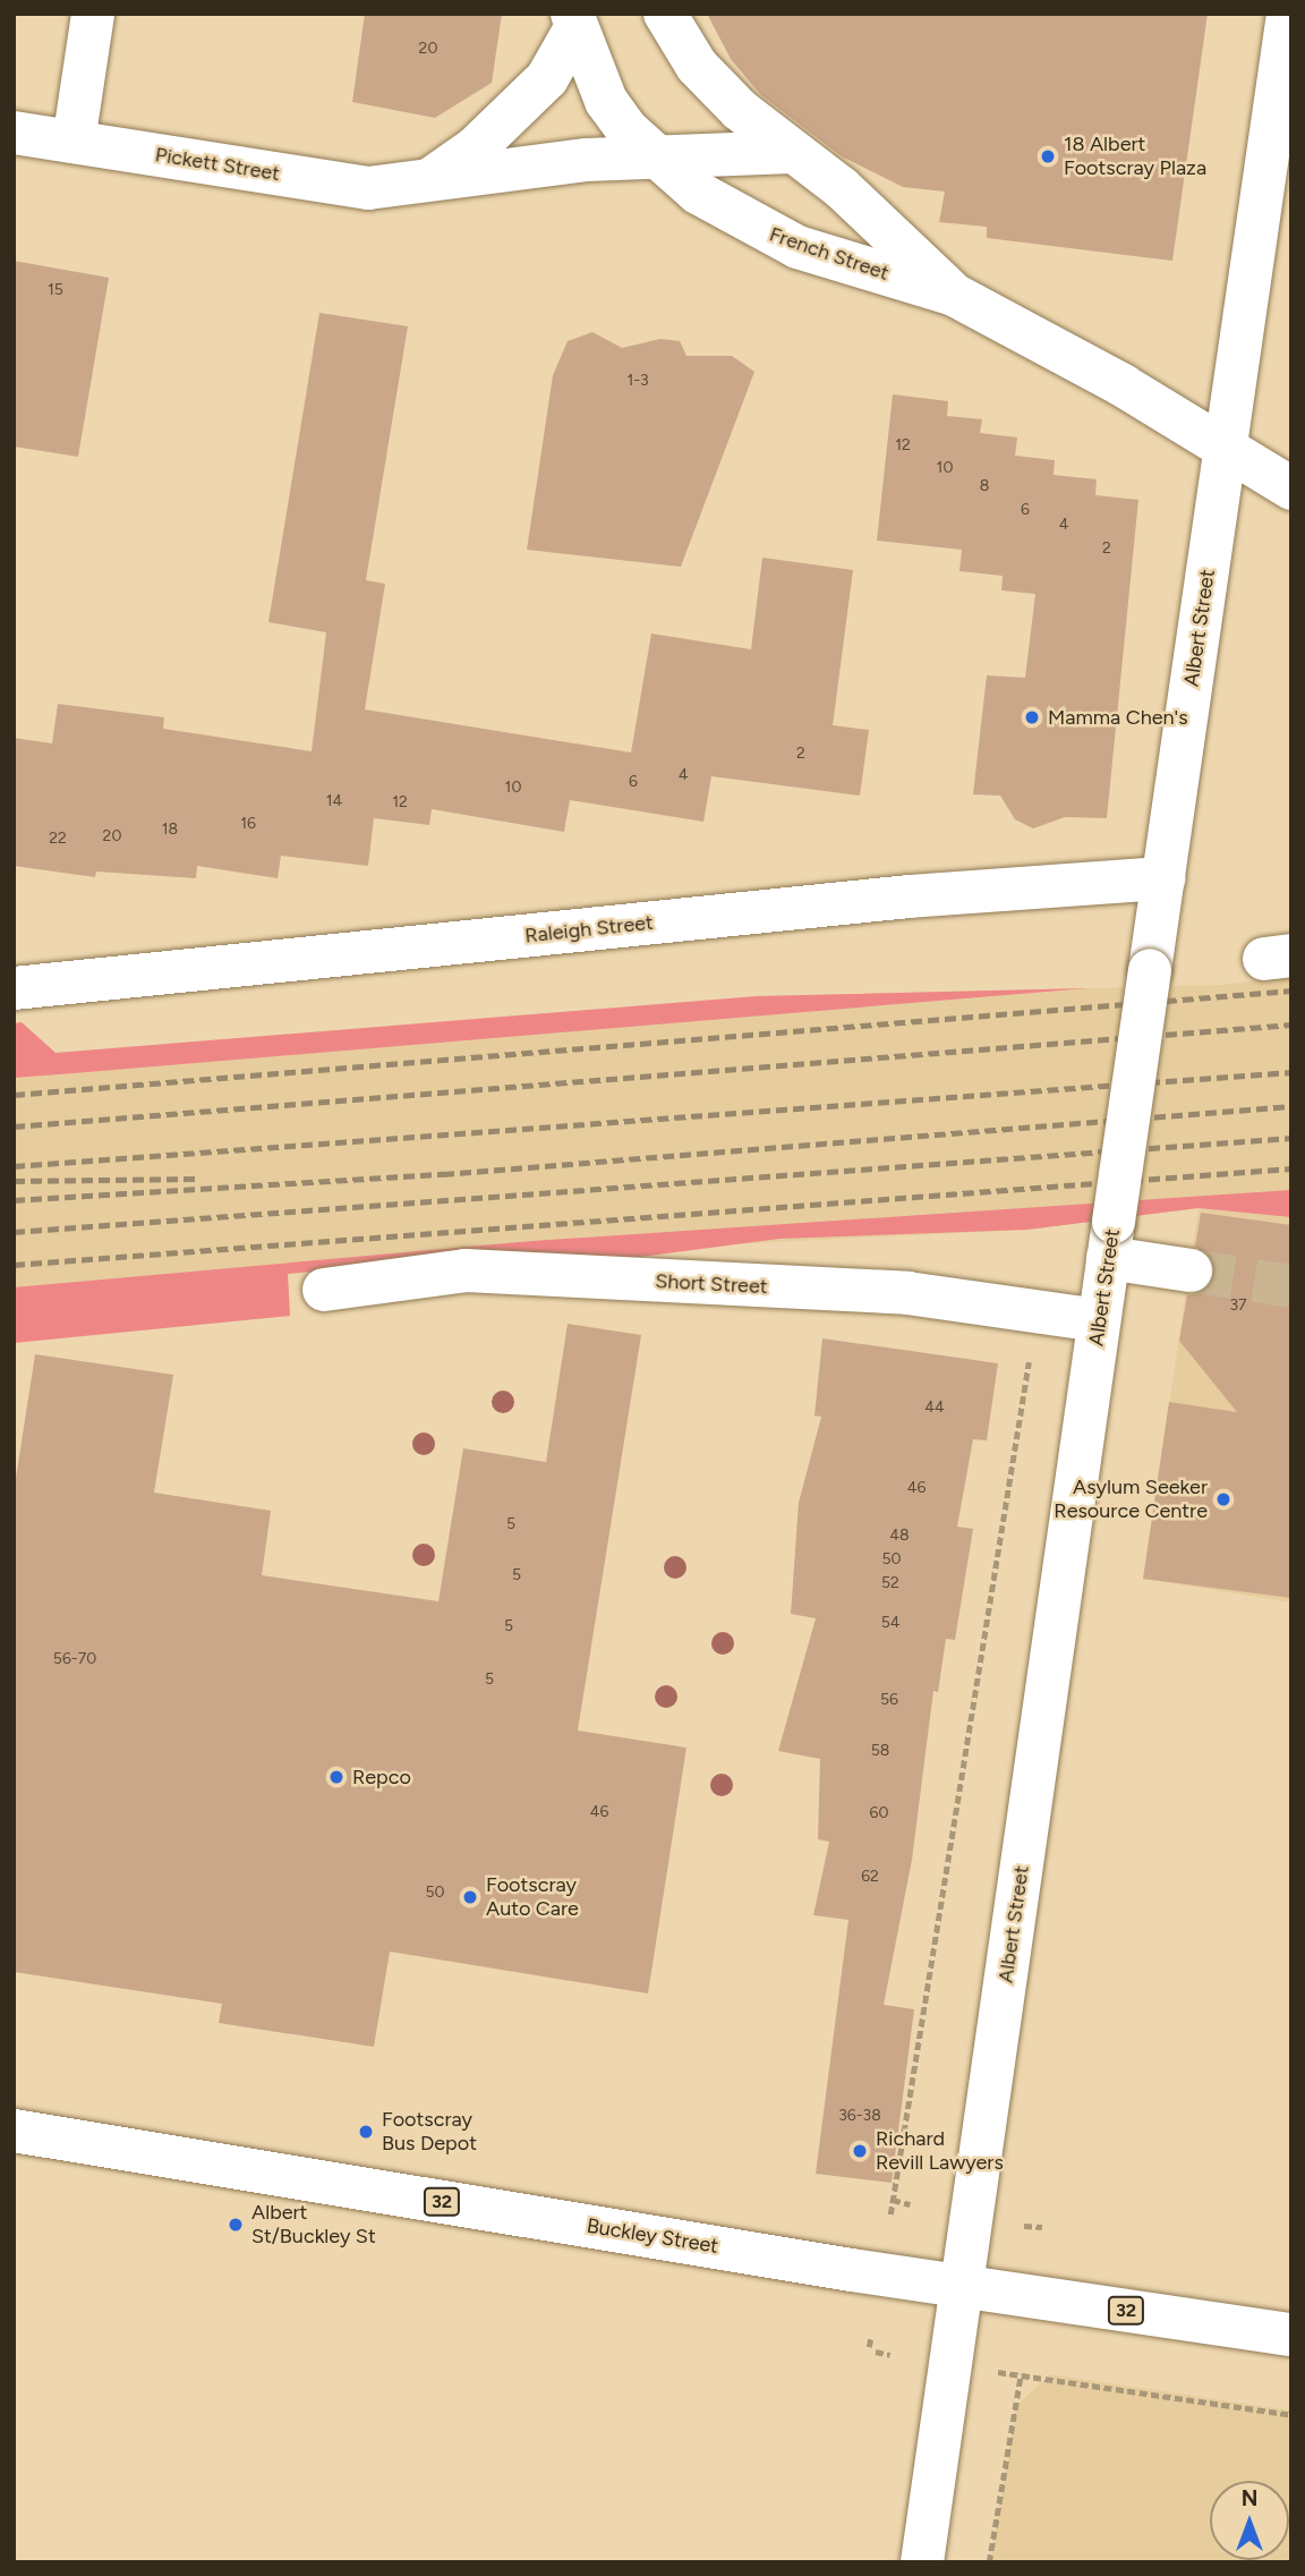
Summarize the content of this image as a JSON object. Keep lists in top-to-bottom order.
{
  "streets": {
    "street": [
      "Pickett Street",
      "French Street",
      "Albert Street",
      "Raleigh Street",
      "Short Street",
      "32",
      "Buckley Street"
    ]
  },
  "crossings": [
    ["Pickett Street", "French Street"],
    ["French Street", "Albert Street"],
    ["Albert Street", "Raleigh Street"],
    ["Albert Street", "Short Street"],
    ["Albert Street", "Buckley Street"]
  ],
  "places": [
    "18 Albert Footscray Plaza",
    "Mamma Chen's",
    "Asylum Seeker Resource Centre",
    "Repco",
    "Footscray Auto Care",
    "Footscray Bus Depot",
    "Richard Revill Lawyers",
    "Albert St/Buckley St"
  ],
  "house_numbers": [
    "20",
    "15",
    "1-3",
    "12",
    "10",
    "8",
    "6",
    "4",
    "2",
    "2",
    "4",
    "6",
    "10",
    "14",
    "12",
    "16",
    "18",
    "20",
    "22",
    "37",
    "44",
    "46",
    "5",
    "48",
    "50",
    "5",
    "52",
    "54",
    "5",
    "56-70",
    "5",
    "56",
    "58",
    "46",
    "60",
    "62",
    "50",
    "36-38"
  ],
  "north": "top"
}
